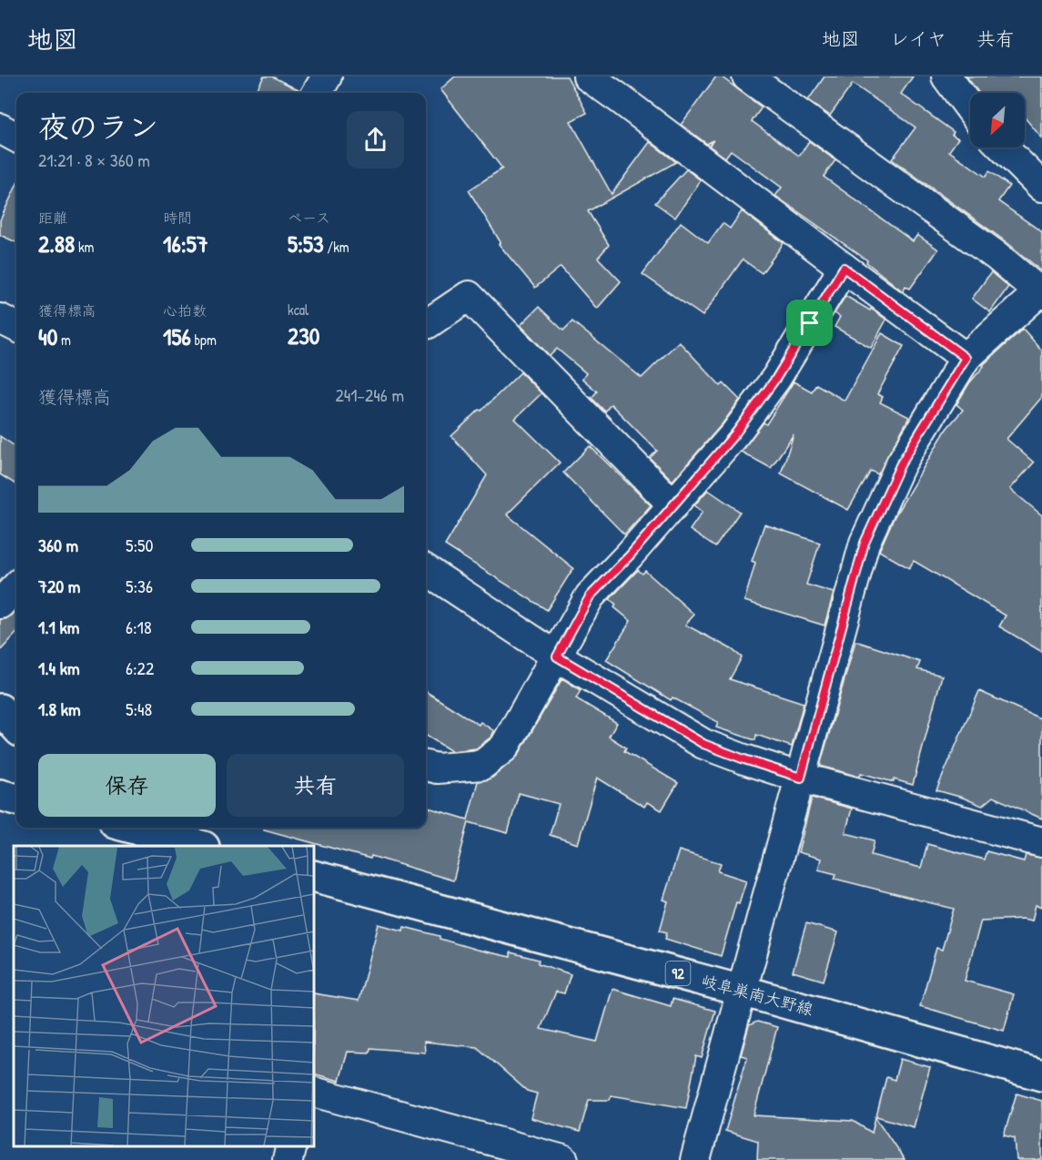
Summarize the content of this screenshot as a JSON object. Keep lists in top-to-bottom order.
{
  "streets": {
    "main road": ["92", "岐阜巣南大野線"]
  },
  "north": "bottom left",
  "page": {
    "header": "地図",
    "nav": ["地図", "レイヤ", "共有"],
    "heading": ["夜のラン", "21:21 · 8 × 360 m"],
    "stats": [
      ["距離", "2.88 km"],
      ["時間", "16:57"],
      ["ペース", "5:53 /km"],
      ["獲得標高", "40 m"],
      ["心拍数", "156 bpm"],
      ["kcal", "230"]
    ],
    "chart": ["獲得標高", "241–246 m"],
    "list": [
      {
        "name": "360 m",
        "note": "5:50"
      },
      {
        "name": "720 m",
        "note": "5:36"
      },
      {
        "name": "1.1 km",
        "note": "6:18"
      },
      {
        "name": "1.4 km",
        "note": "6:22"
      },
      {
        "name": "1.8 km",
        "note": "5:48"
      }
    ],
    "buttons": ["保存", "共有"]
  }
}
